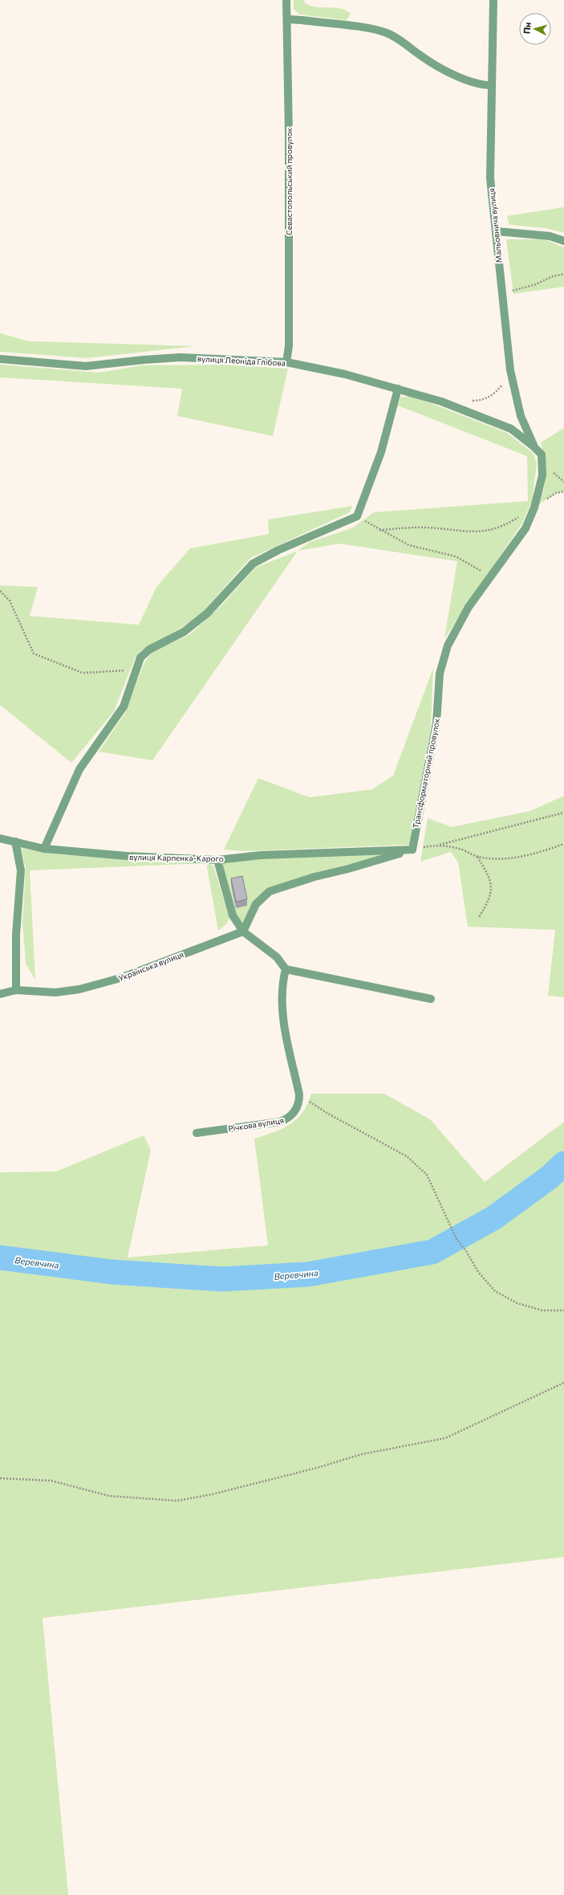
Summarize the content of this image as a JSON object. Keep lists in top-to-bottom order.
{
  "streets": {
    "street": [
      "Севастопольський провулок",
      "Мальовнича вулиця",
      "вулиця Леоніда Глібова",
      "Трансформаторний провулок",
      "вулиця Карпенка-Карого",
      "Українська вулиця",
      "Річкова вулиця"
    ]
  },
  "crossings": [
    ["Севастопольський провулок", "вулиця Леоніда Глібова"],
    ["Мальовнича вулиця", "вулиця Леоніда Глібова"],
    ["вулиця Леоніда Глібова", "Трансформаторний провулок"],
    ["Трансформаторний провулок", "вулиця Карпенка-Карого"]
  ],
  "water": ["Веревчина"],
  "north": "left"
}
